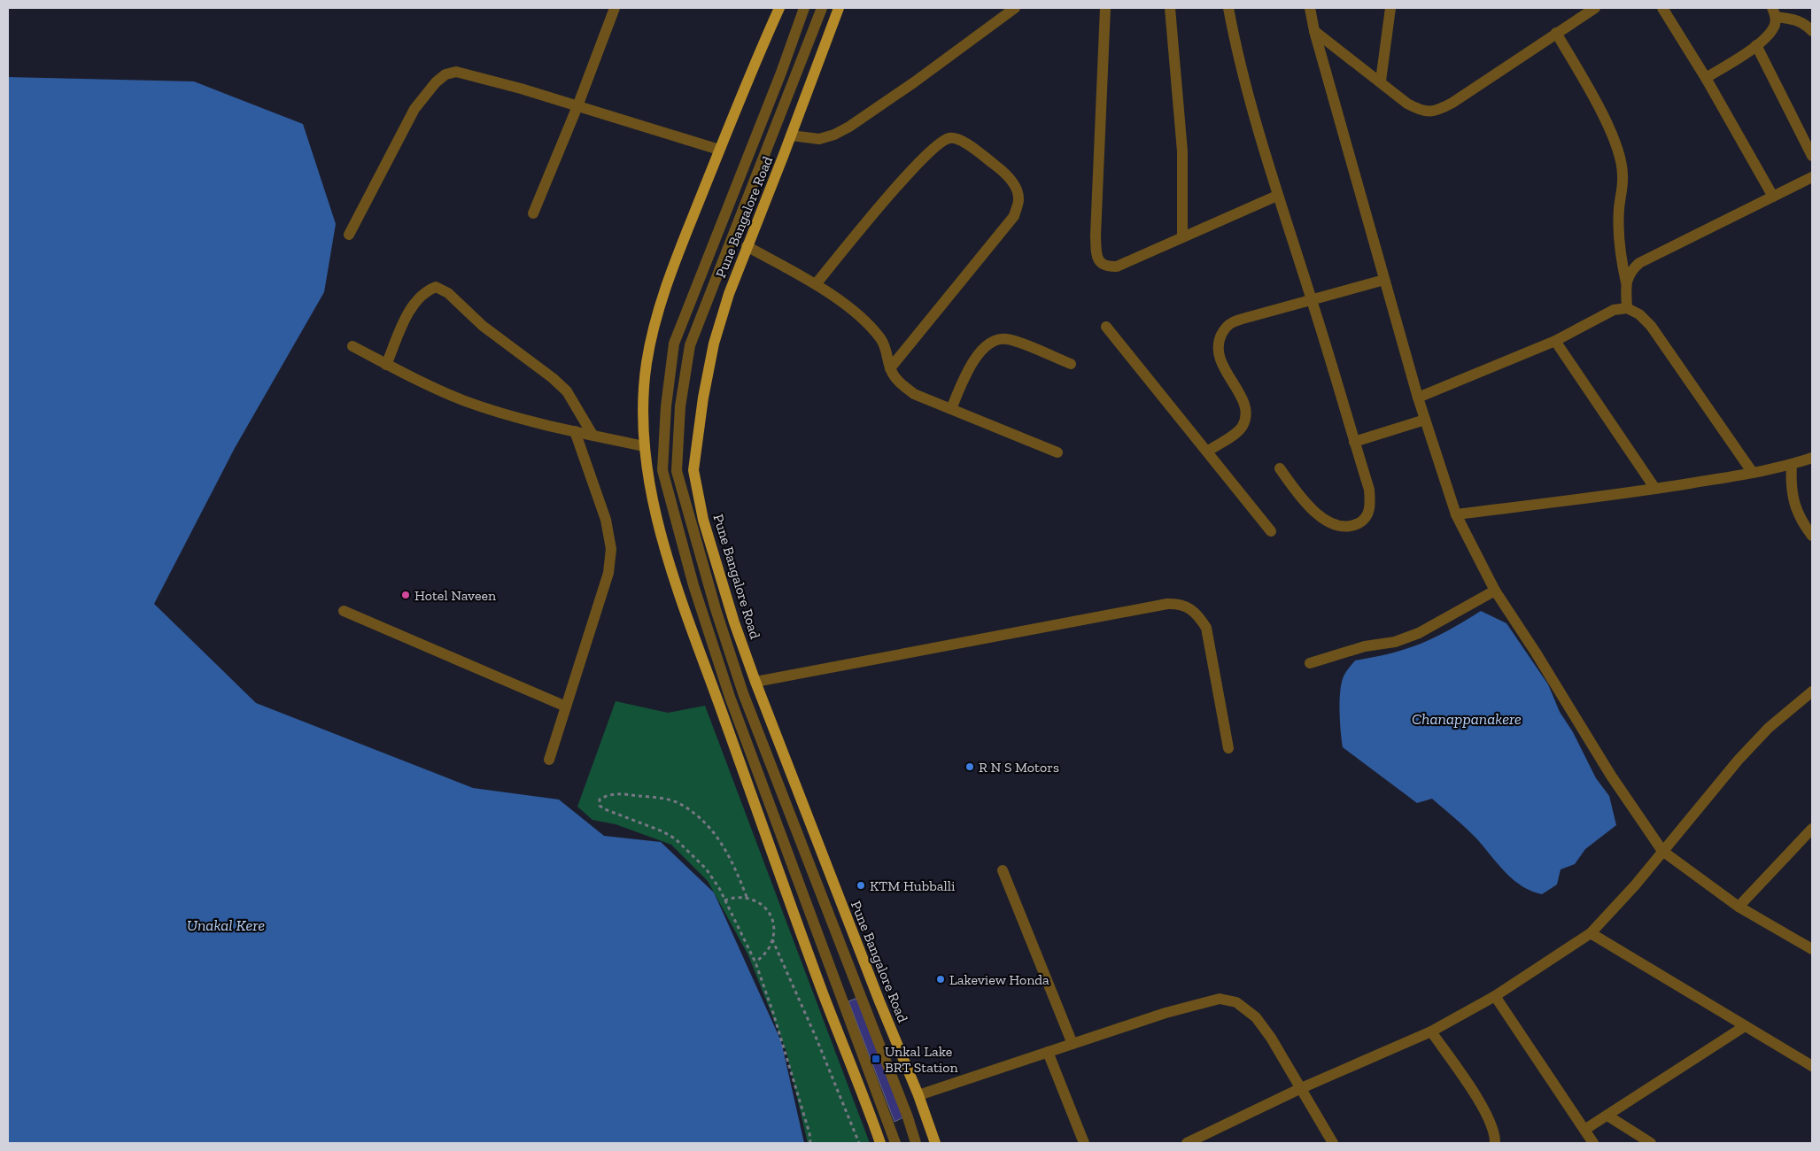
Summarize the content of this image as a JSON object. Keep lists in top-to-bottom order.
{
  "streets": {
    "main road": ["Pune Bangalore Road"]
  },
  "water": ["Chanappanakere", "Unakal Kere"],
  "places": {
    "other": [
      "Hotel Naveen",
      "R N S Motors",
      "KTM Hubballi",
      "Lakeview Honda"
    ],
    "transit": ["Unkal Lake BRT Station"]
  }
}
